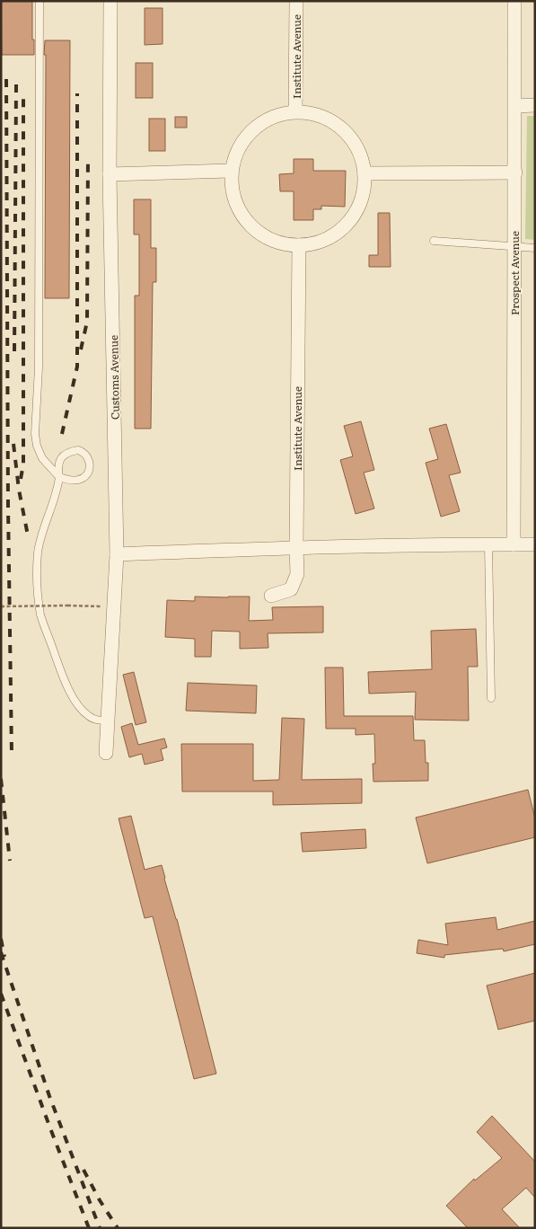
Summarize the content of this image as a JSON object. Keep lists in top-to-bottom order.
{
  "streets": {
    "street": ["Institute Avenue", "Prospect Avenue", "Customs Avenue"]
  }
}
